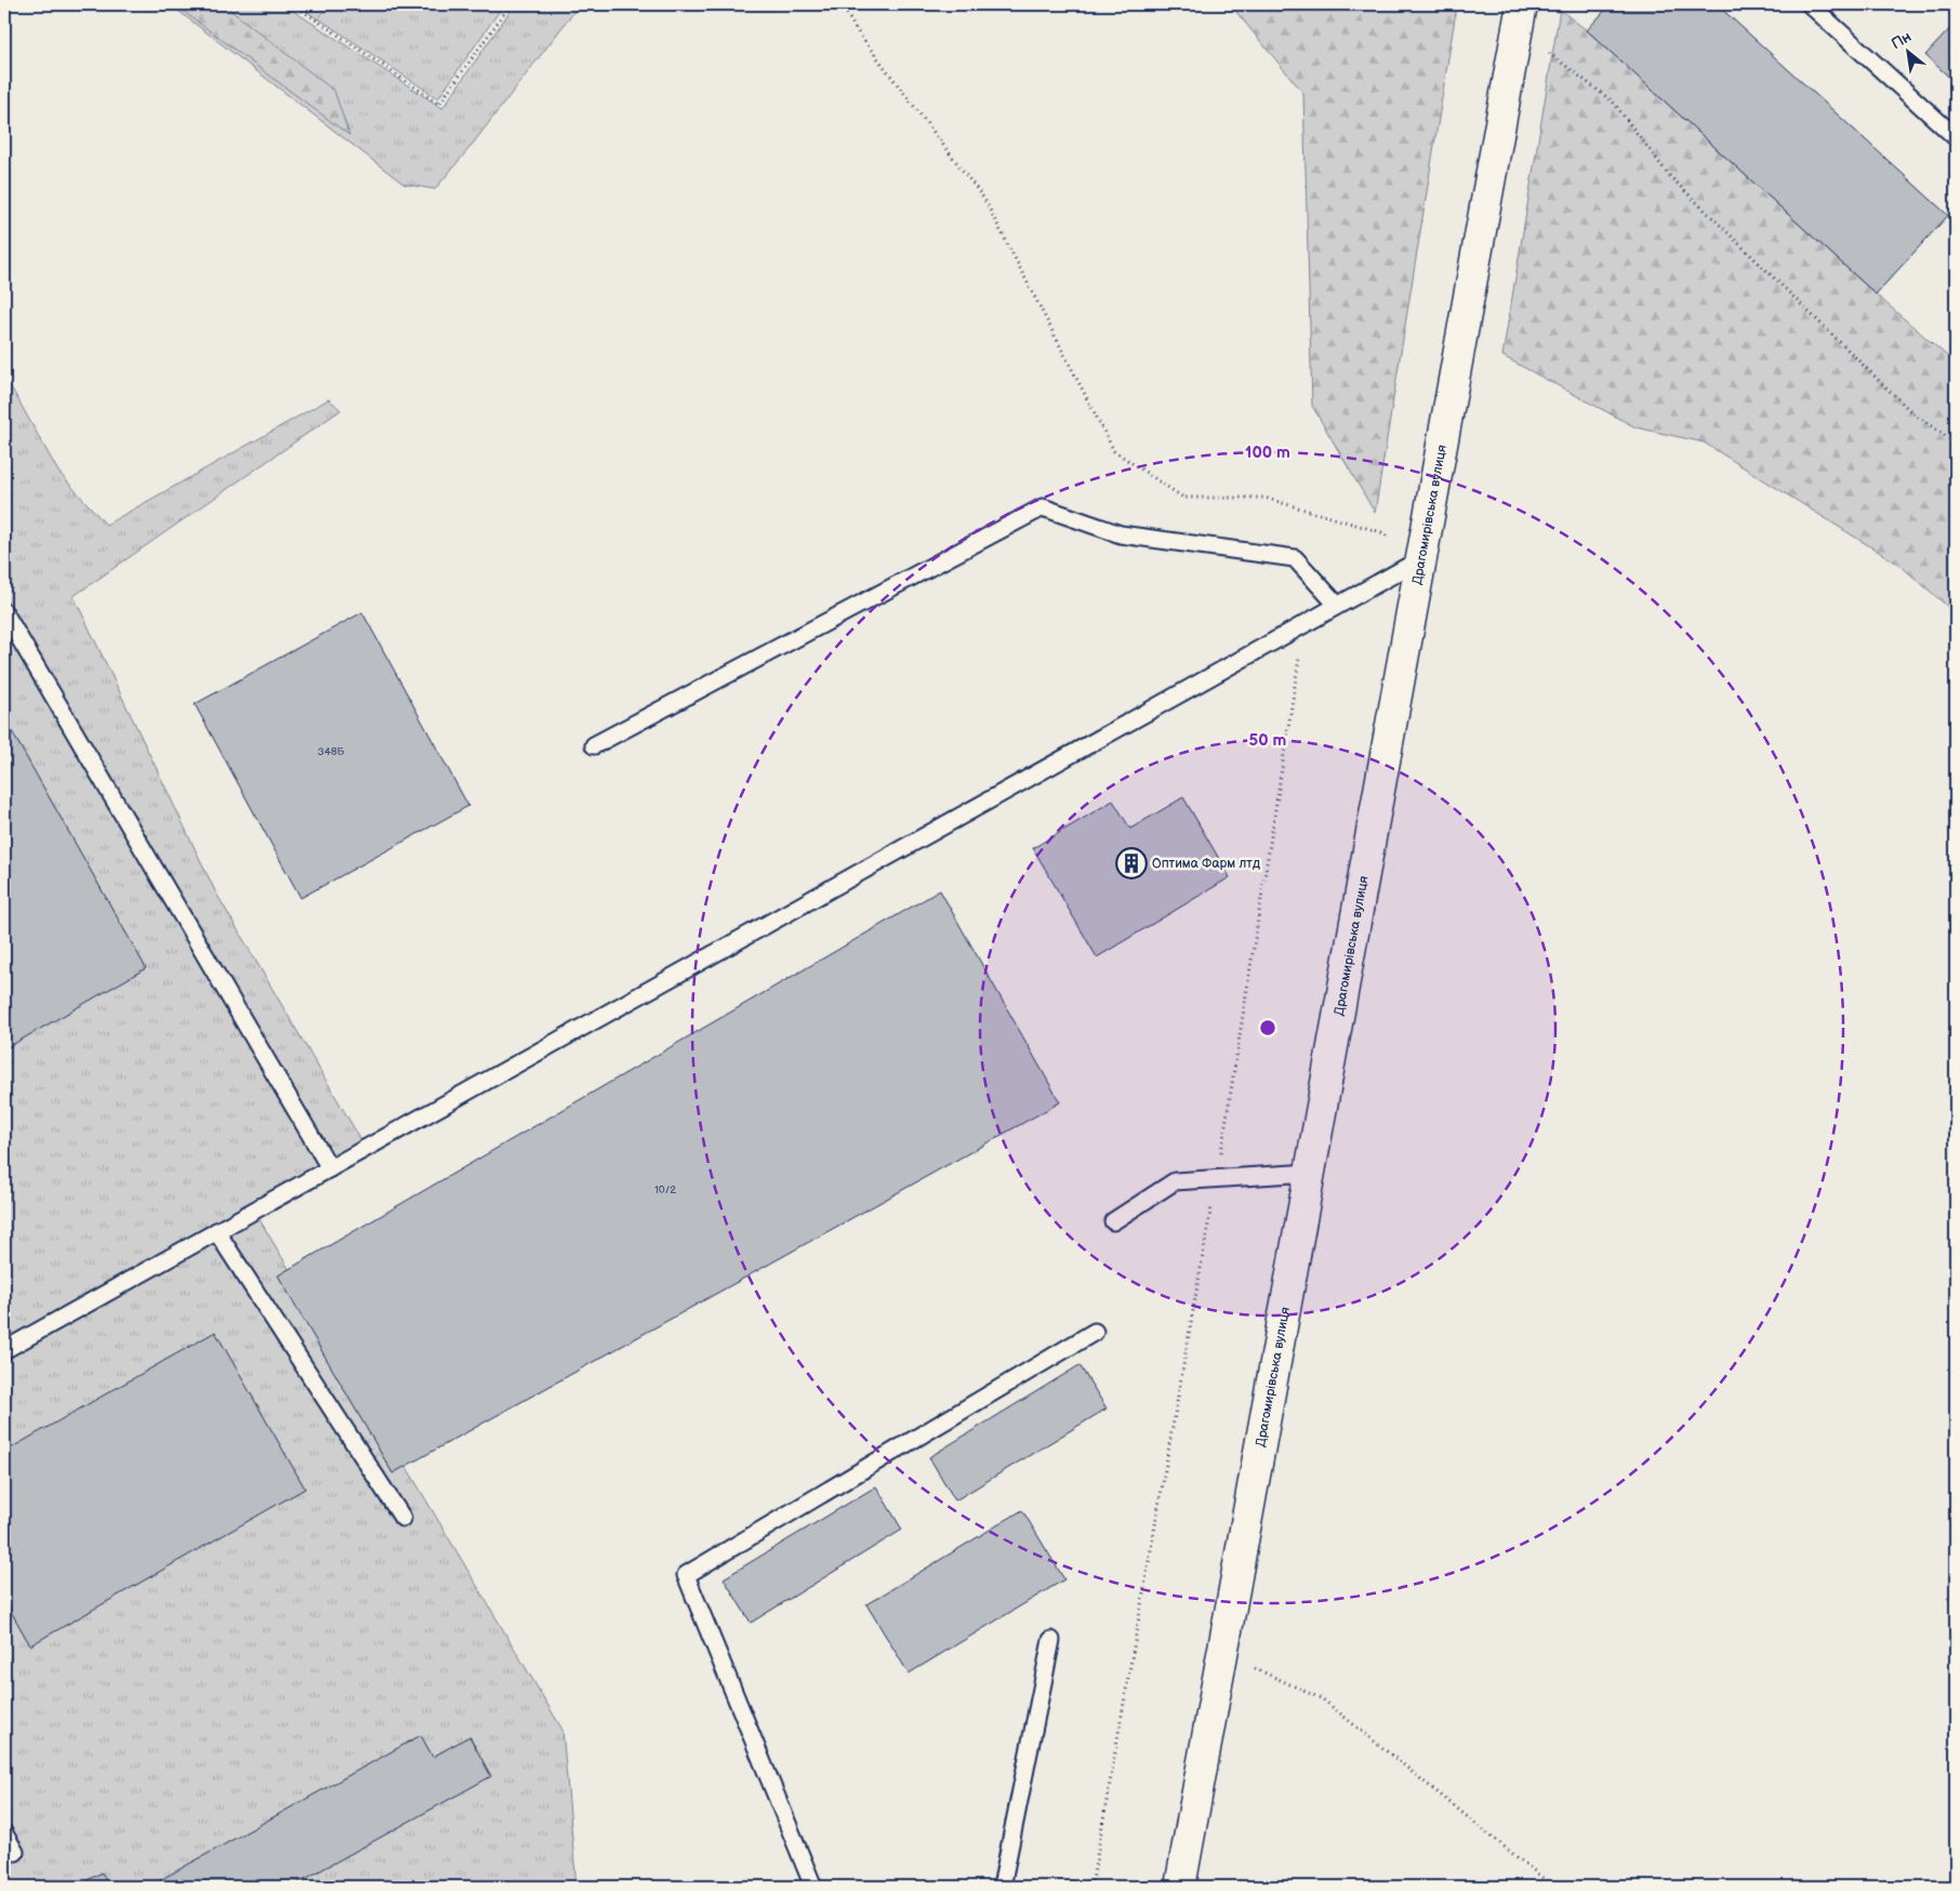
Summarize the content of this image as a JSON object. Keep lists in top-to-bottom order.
{
  "streets": {
    "street": ["Драгомирівська вулиця"]
  },
  "places": {
    "building": ["Оптима Фарм лтд"]
  },
  "house_numbers": ["348Б", "10/2"],
  "north": "top left",
  "rings": ["100 m", "50 m"]
}
